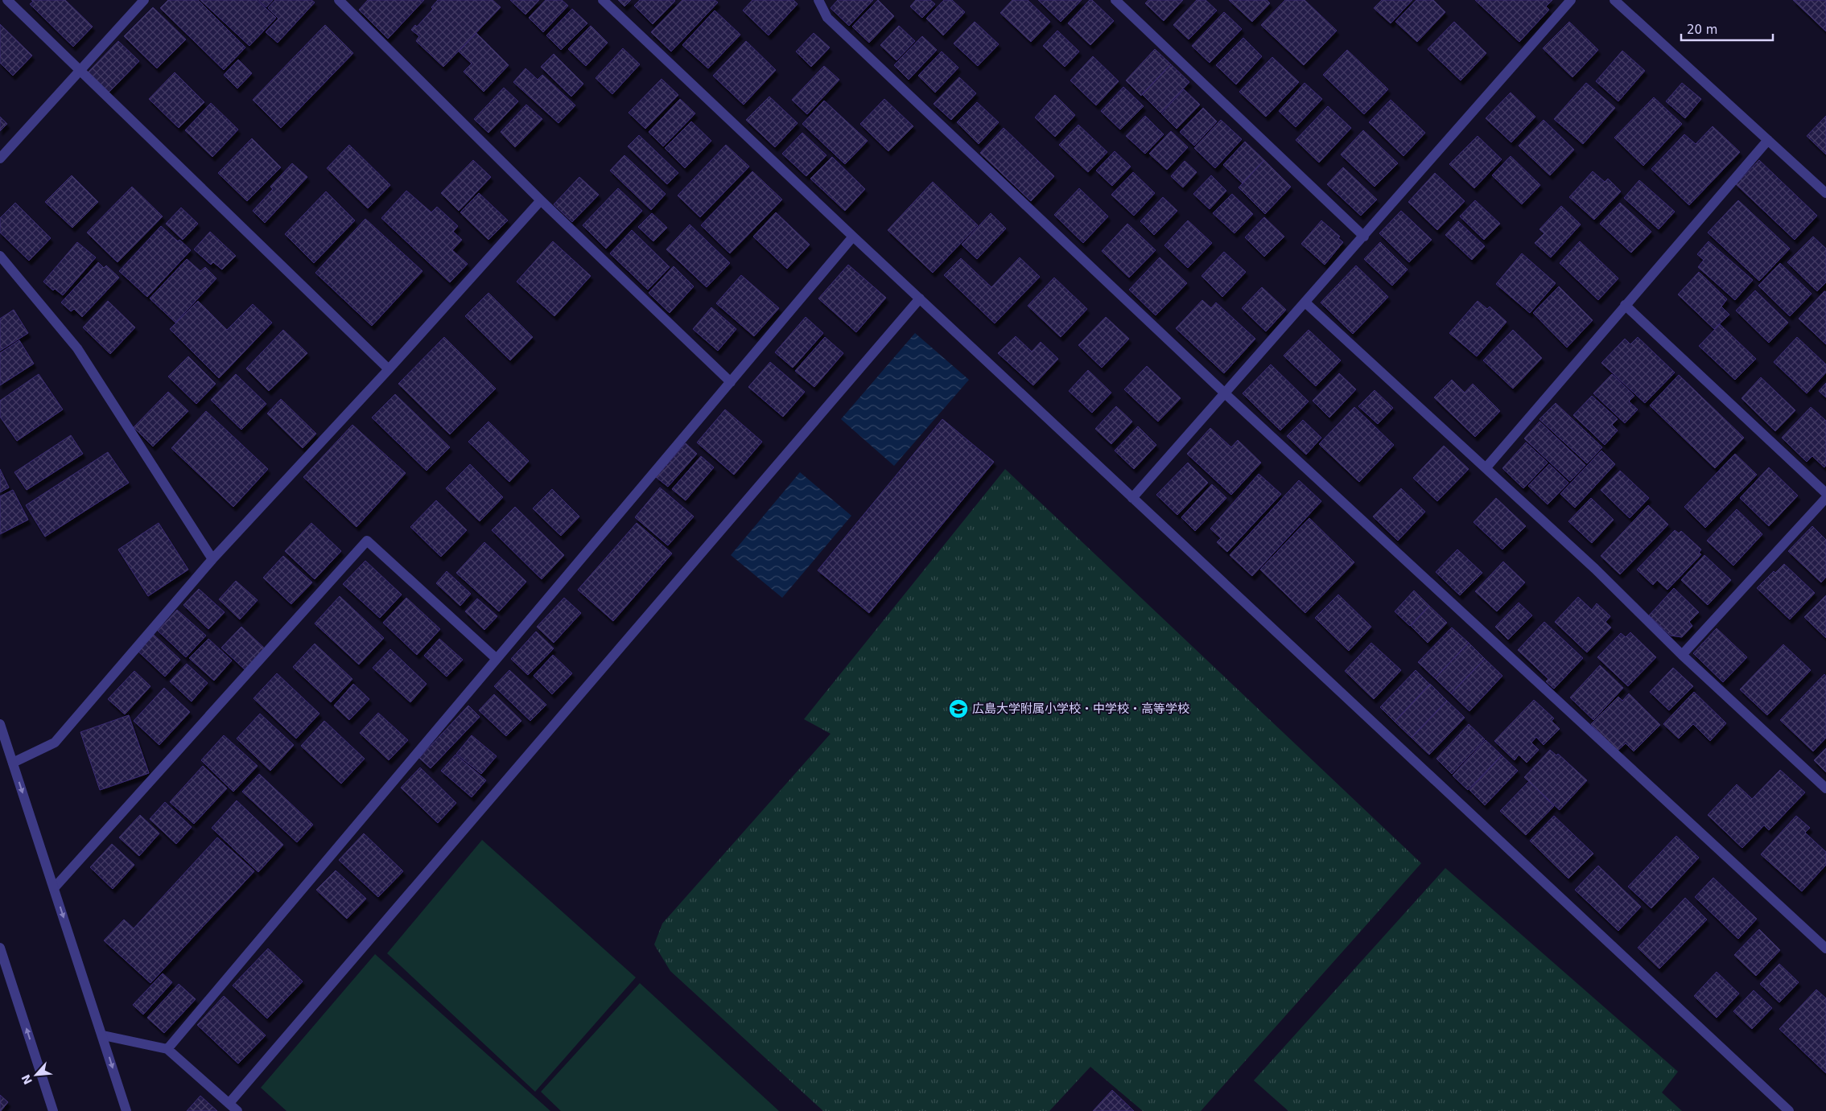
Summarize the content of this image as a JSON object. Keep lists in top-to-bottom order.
{
  "places": {
    "school or university": ["広島大学附属小学校・中学校・高等学校"]
  },
  "scale_bar": "20 m",
  "north": "bottom left"
}
